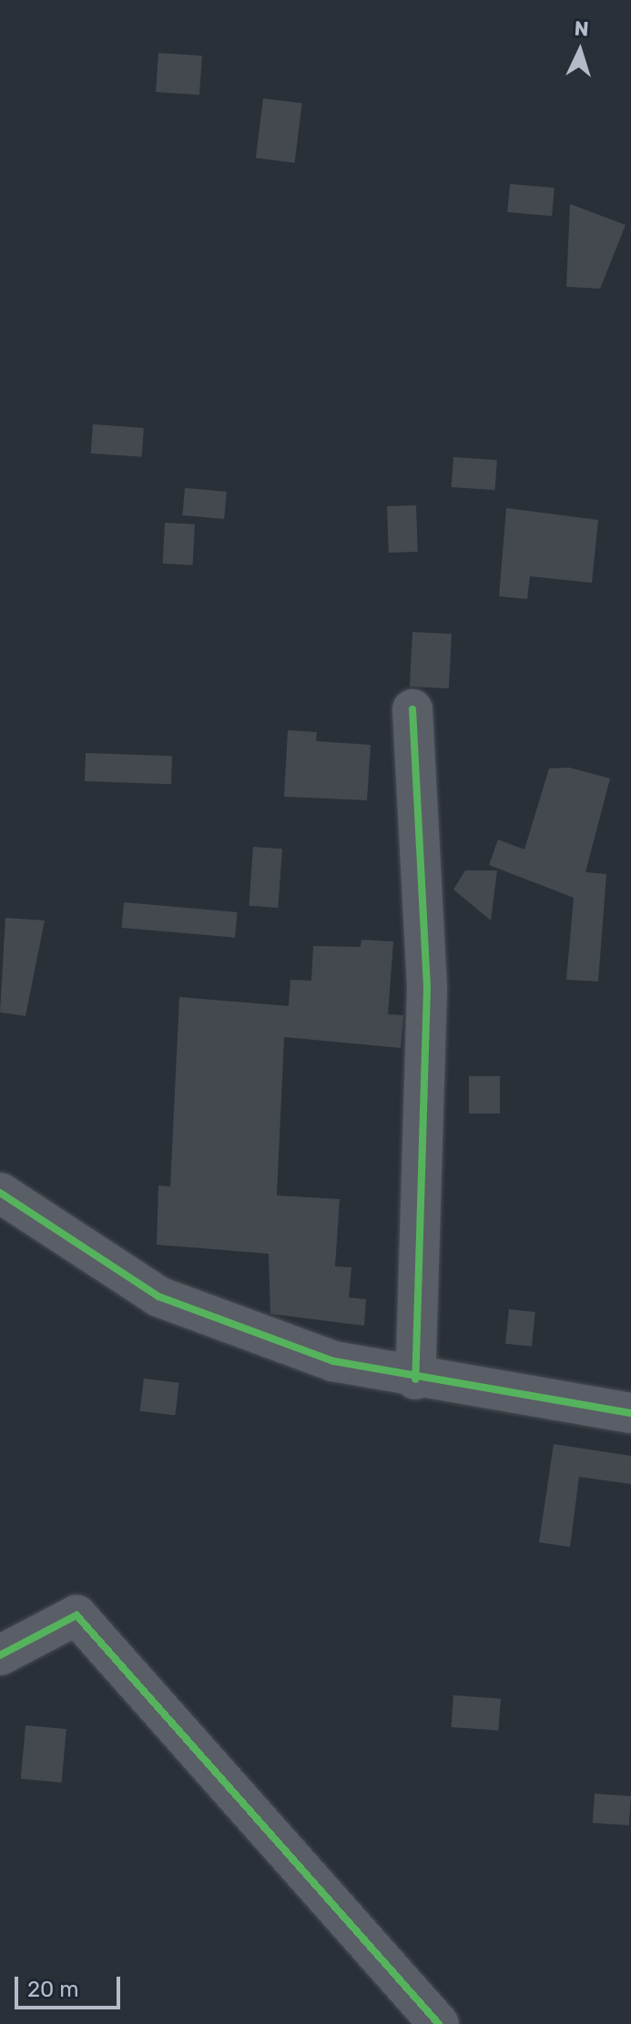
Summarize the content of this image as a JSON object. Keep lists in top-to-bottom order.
{
  "scale_bar": "20 m",
  "north": "top"
}
